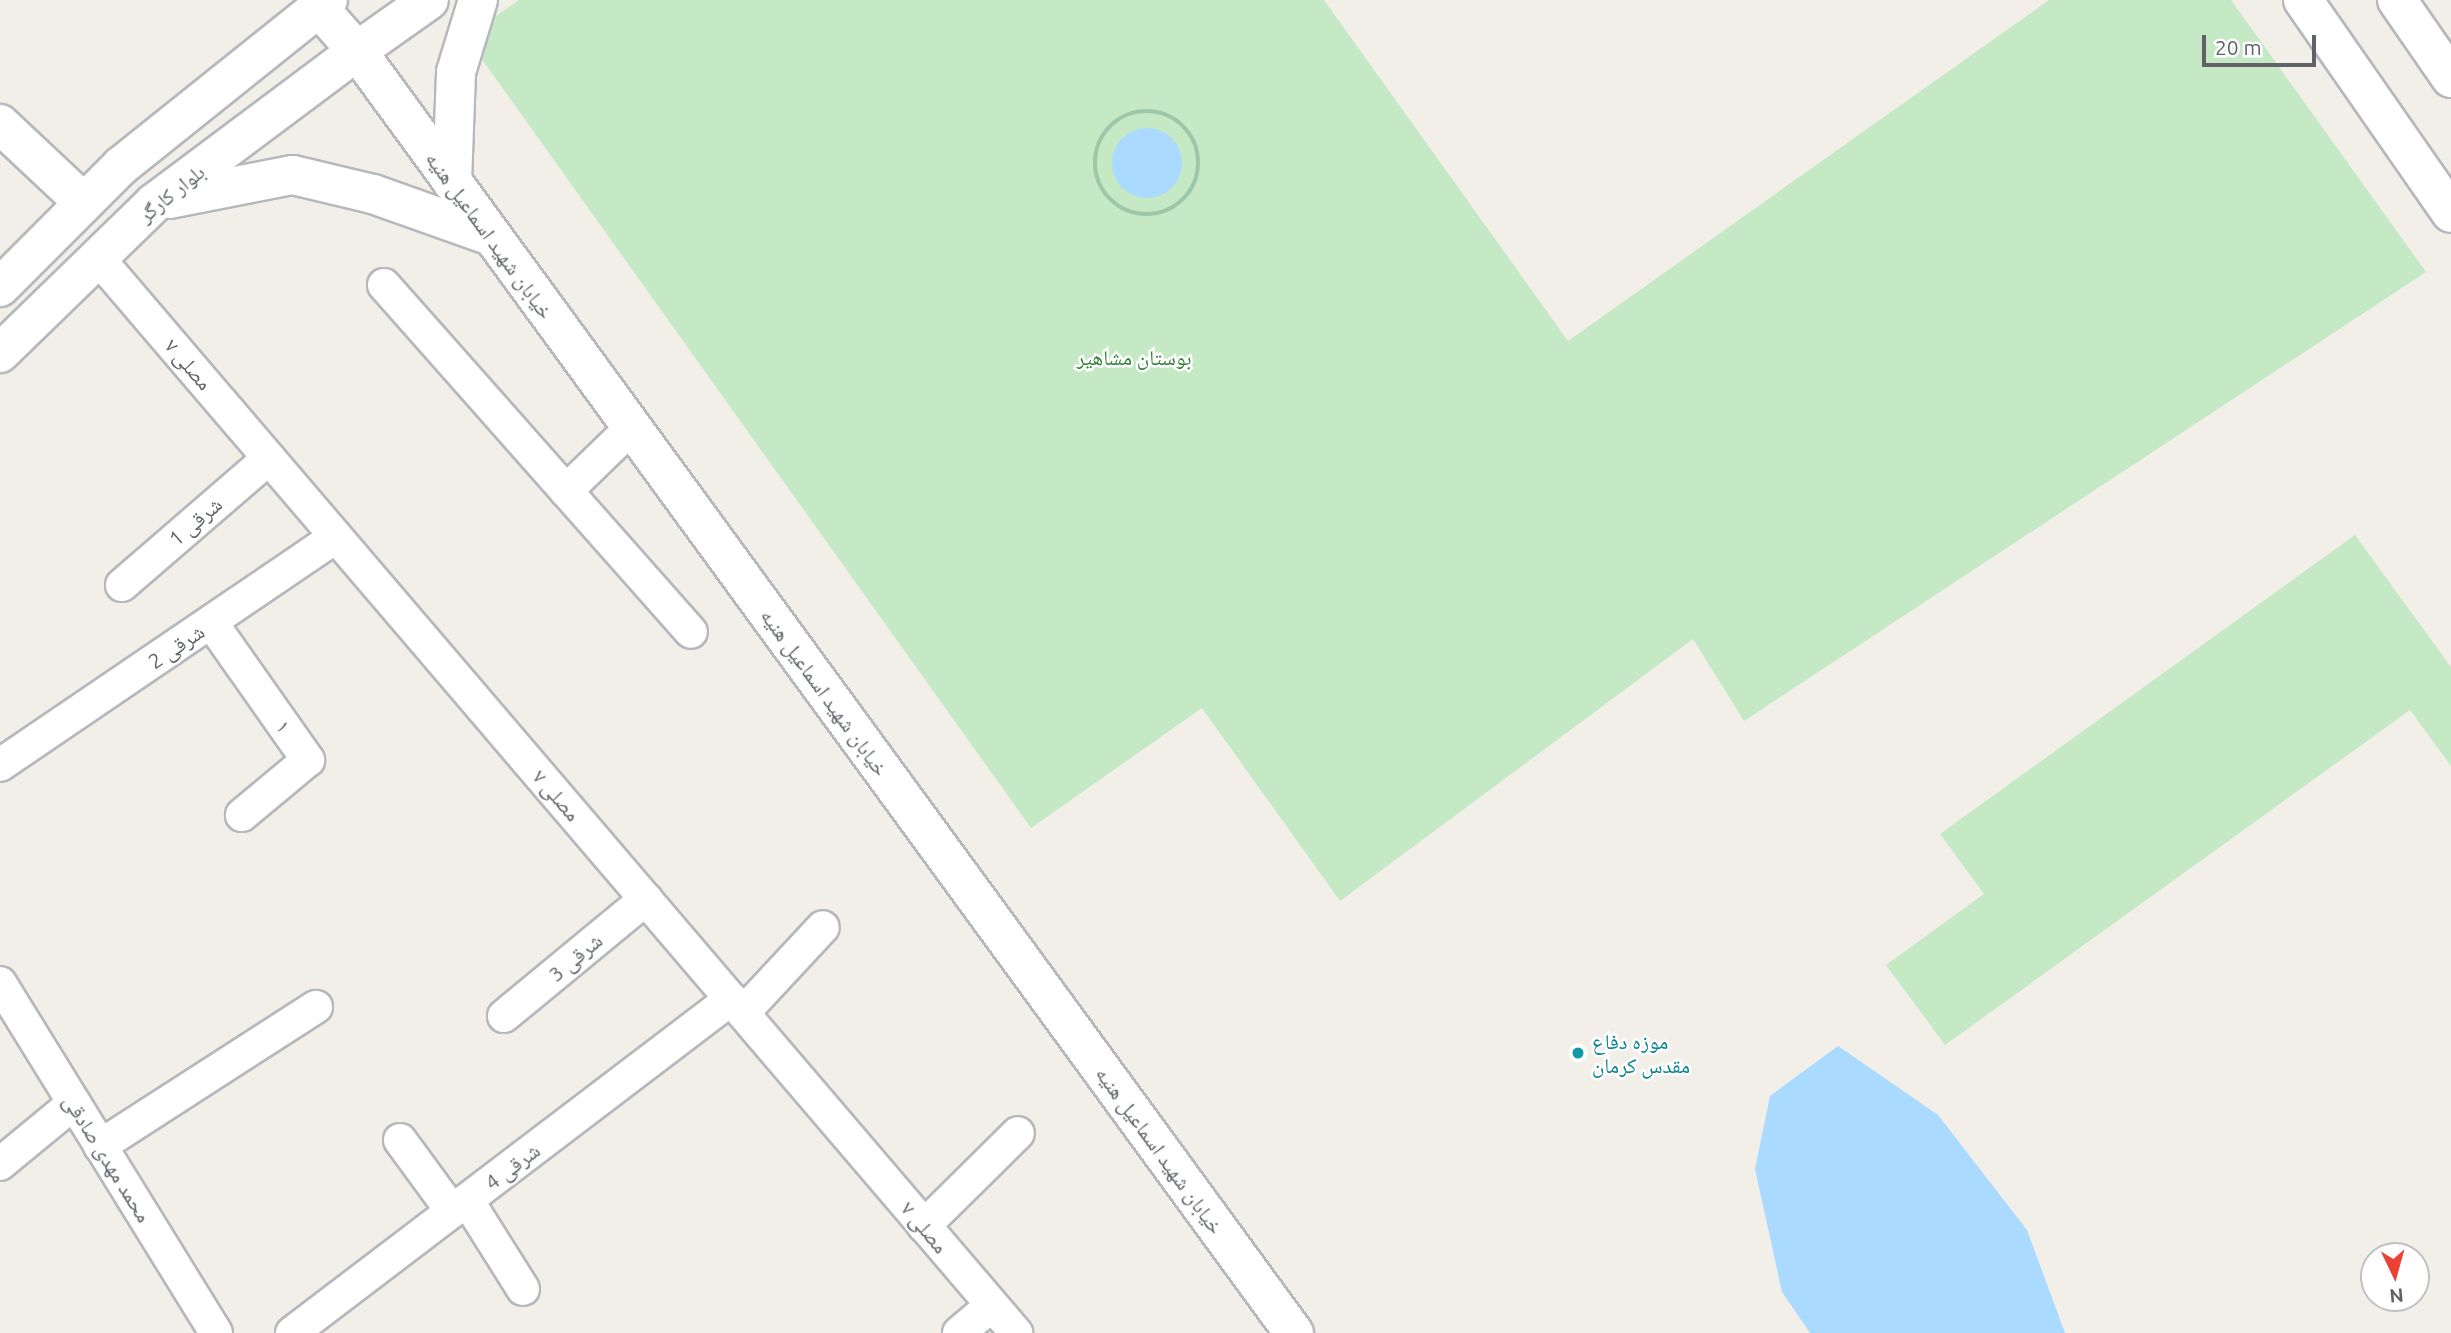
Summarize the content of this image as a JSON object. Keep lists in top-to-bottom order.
{
  "streets": {
    "main road": ["بلوار کارگر", "خیابان شهید اسماعیل هنیه"],
    "street": [
      "مصلی ۷",
      "شرقی 1",
      "شرقی 2",
      "۱",
      "شرقی 3",
      "محمد مهدی صادقی",
      "شرقی 4"
    ]
  },
  "crossings": [
    ["بلوار کارگر", "خیابان شهید اسماعیل هنیه"],
    ["بلوار کارگر", "مصلی ۷"],
    ["مصلی ۷", "شرقی 1"],
    ["مصلی ۷", "شرقی 2"],
    ["مصلی ۷", "شرقی 3"],
    ["مصلی ۷", "شرقی 4"],
    ["شرقی 2", "۱"]
  ],
  "parks": ["بوستان مشاهیر"],
  "places": ["موزه دفاع مقدس کرمان"],
  "scale_bar": "20 m",
  "north": "bottom"
}
